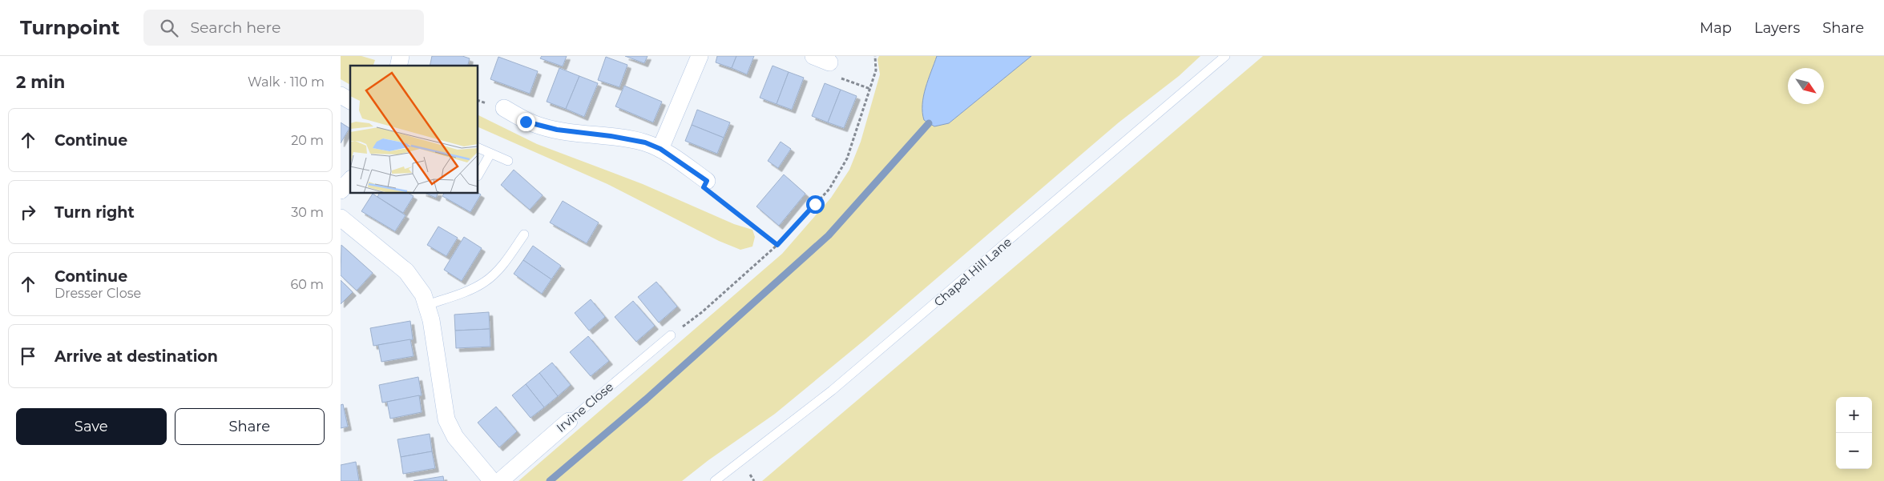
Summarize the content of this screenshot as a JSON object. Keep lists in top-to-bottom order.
{
  "streets": {
    "street": ["Irvine Close"],
    "lane": ["Chapel Hill Lane"]
  },
  "north": "bottom right",
  "page": {
    "header": "Turnpoint",
    "search": "Search here",
    "nav": ["Map", "Layers", "Share"],
    "heading": ["2 min", "Walk · 110 m"],
    "list": [
      ["Continue", "20 m"],
      ["Turn right", "30 m"],
      ["Continue", "Dresser Close", "60 m"],
      "Arrive at destination"
    ],
    "buttons": ["Save", "Share"],
    "map_buttons": ["+", "−"]
  }
}
